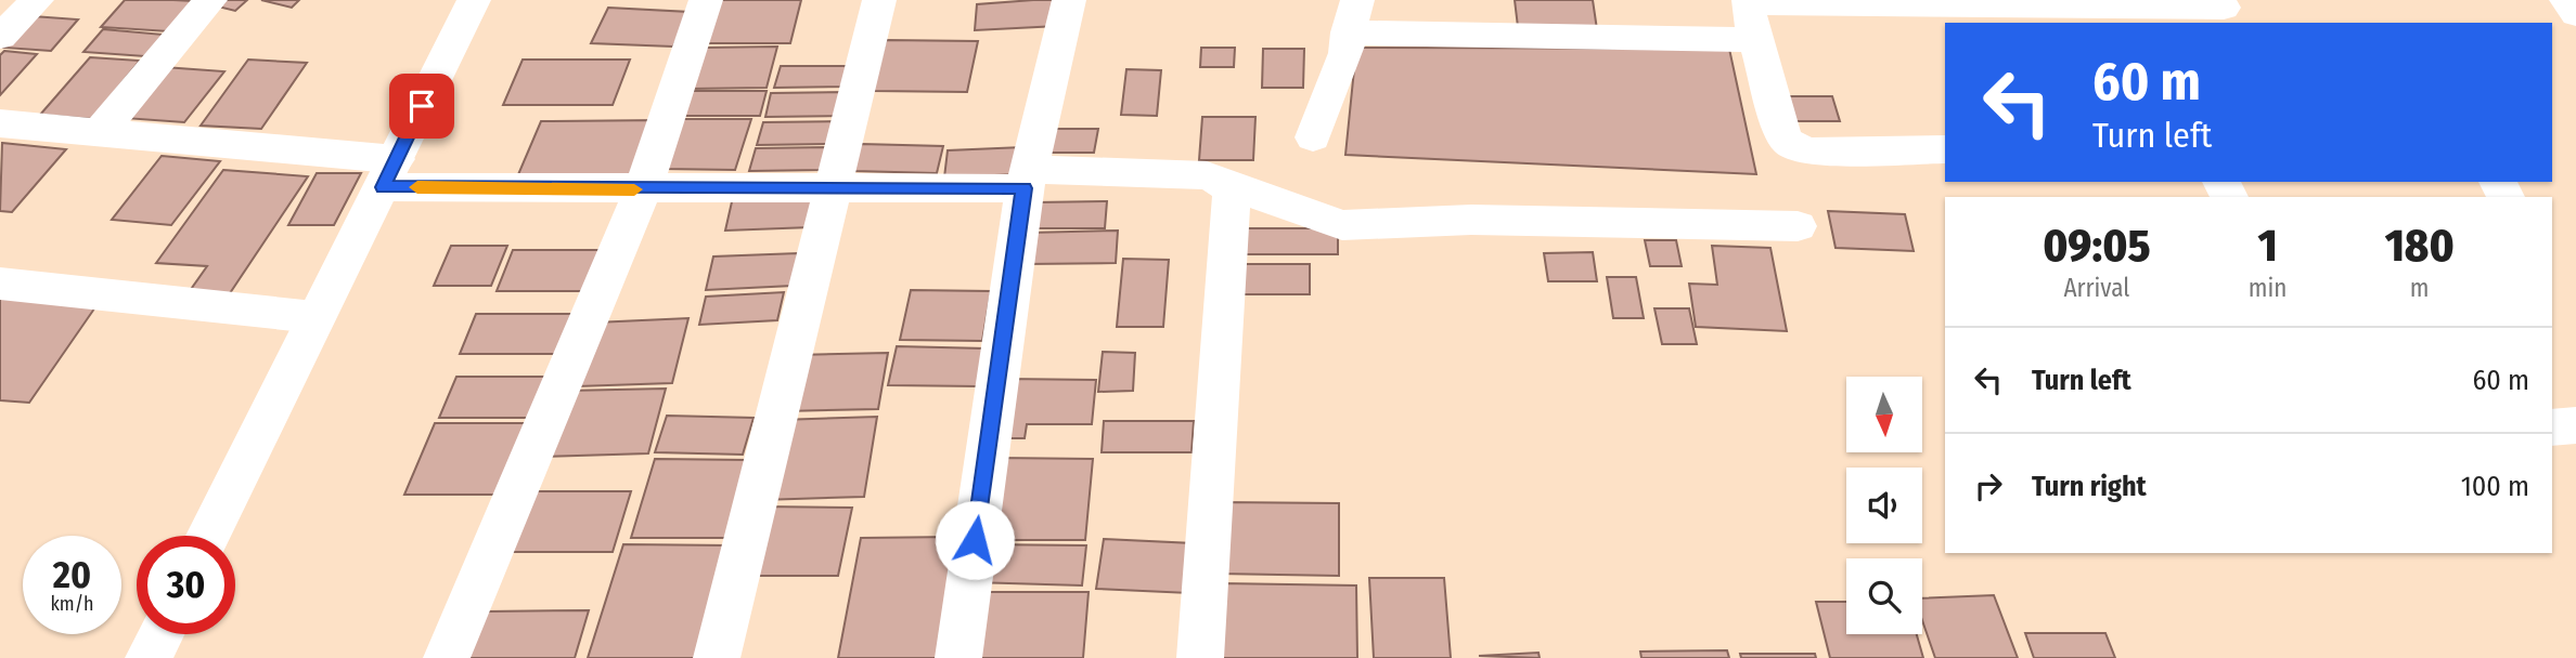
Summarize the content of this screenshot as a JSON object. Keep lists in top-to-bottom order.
{
  "north": "bottom",
  "page": {
    "turn": ["60 m", "Turn left"],
    "eta": [
      "09:05",
      "Arrival",
      "1",
      "min",
      "180",
      "m"
    ],
    "list": [
      {
        "name": "Turn left",
        "value": "60 m"
      },
      {
        "name": "Turn right",
        "value": "100 m"
      }
    ],
    "speed": "20 km/h",
    "limit": "30"
  }
}
